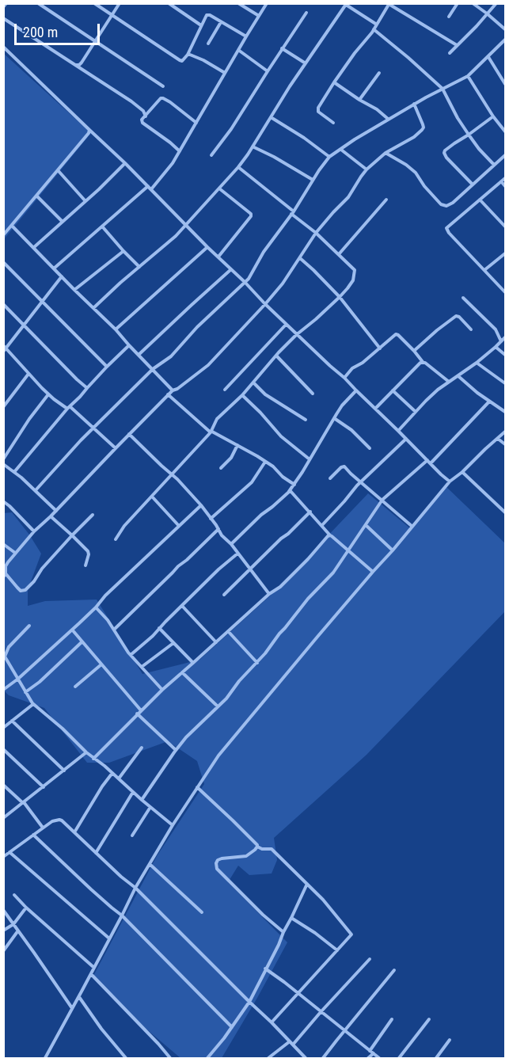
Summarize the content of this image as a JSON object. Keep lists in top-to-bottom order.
{
  "scale_bar": "200 m"
}
